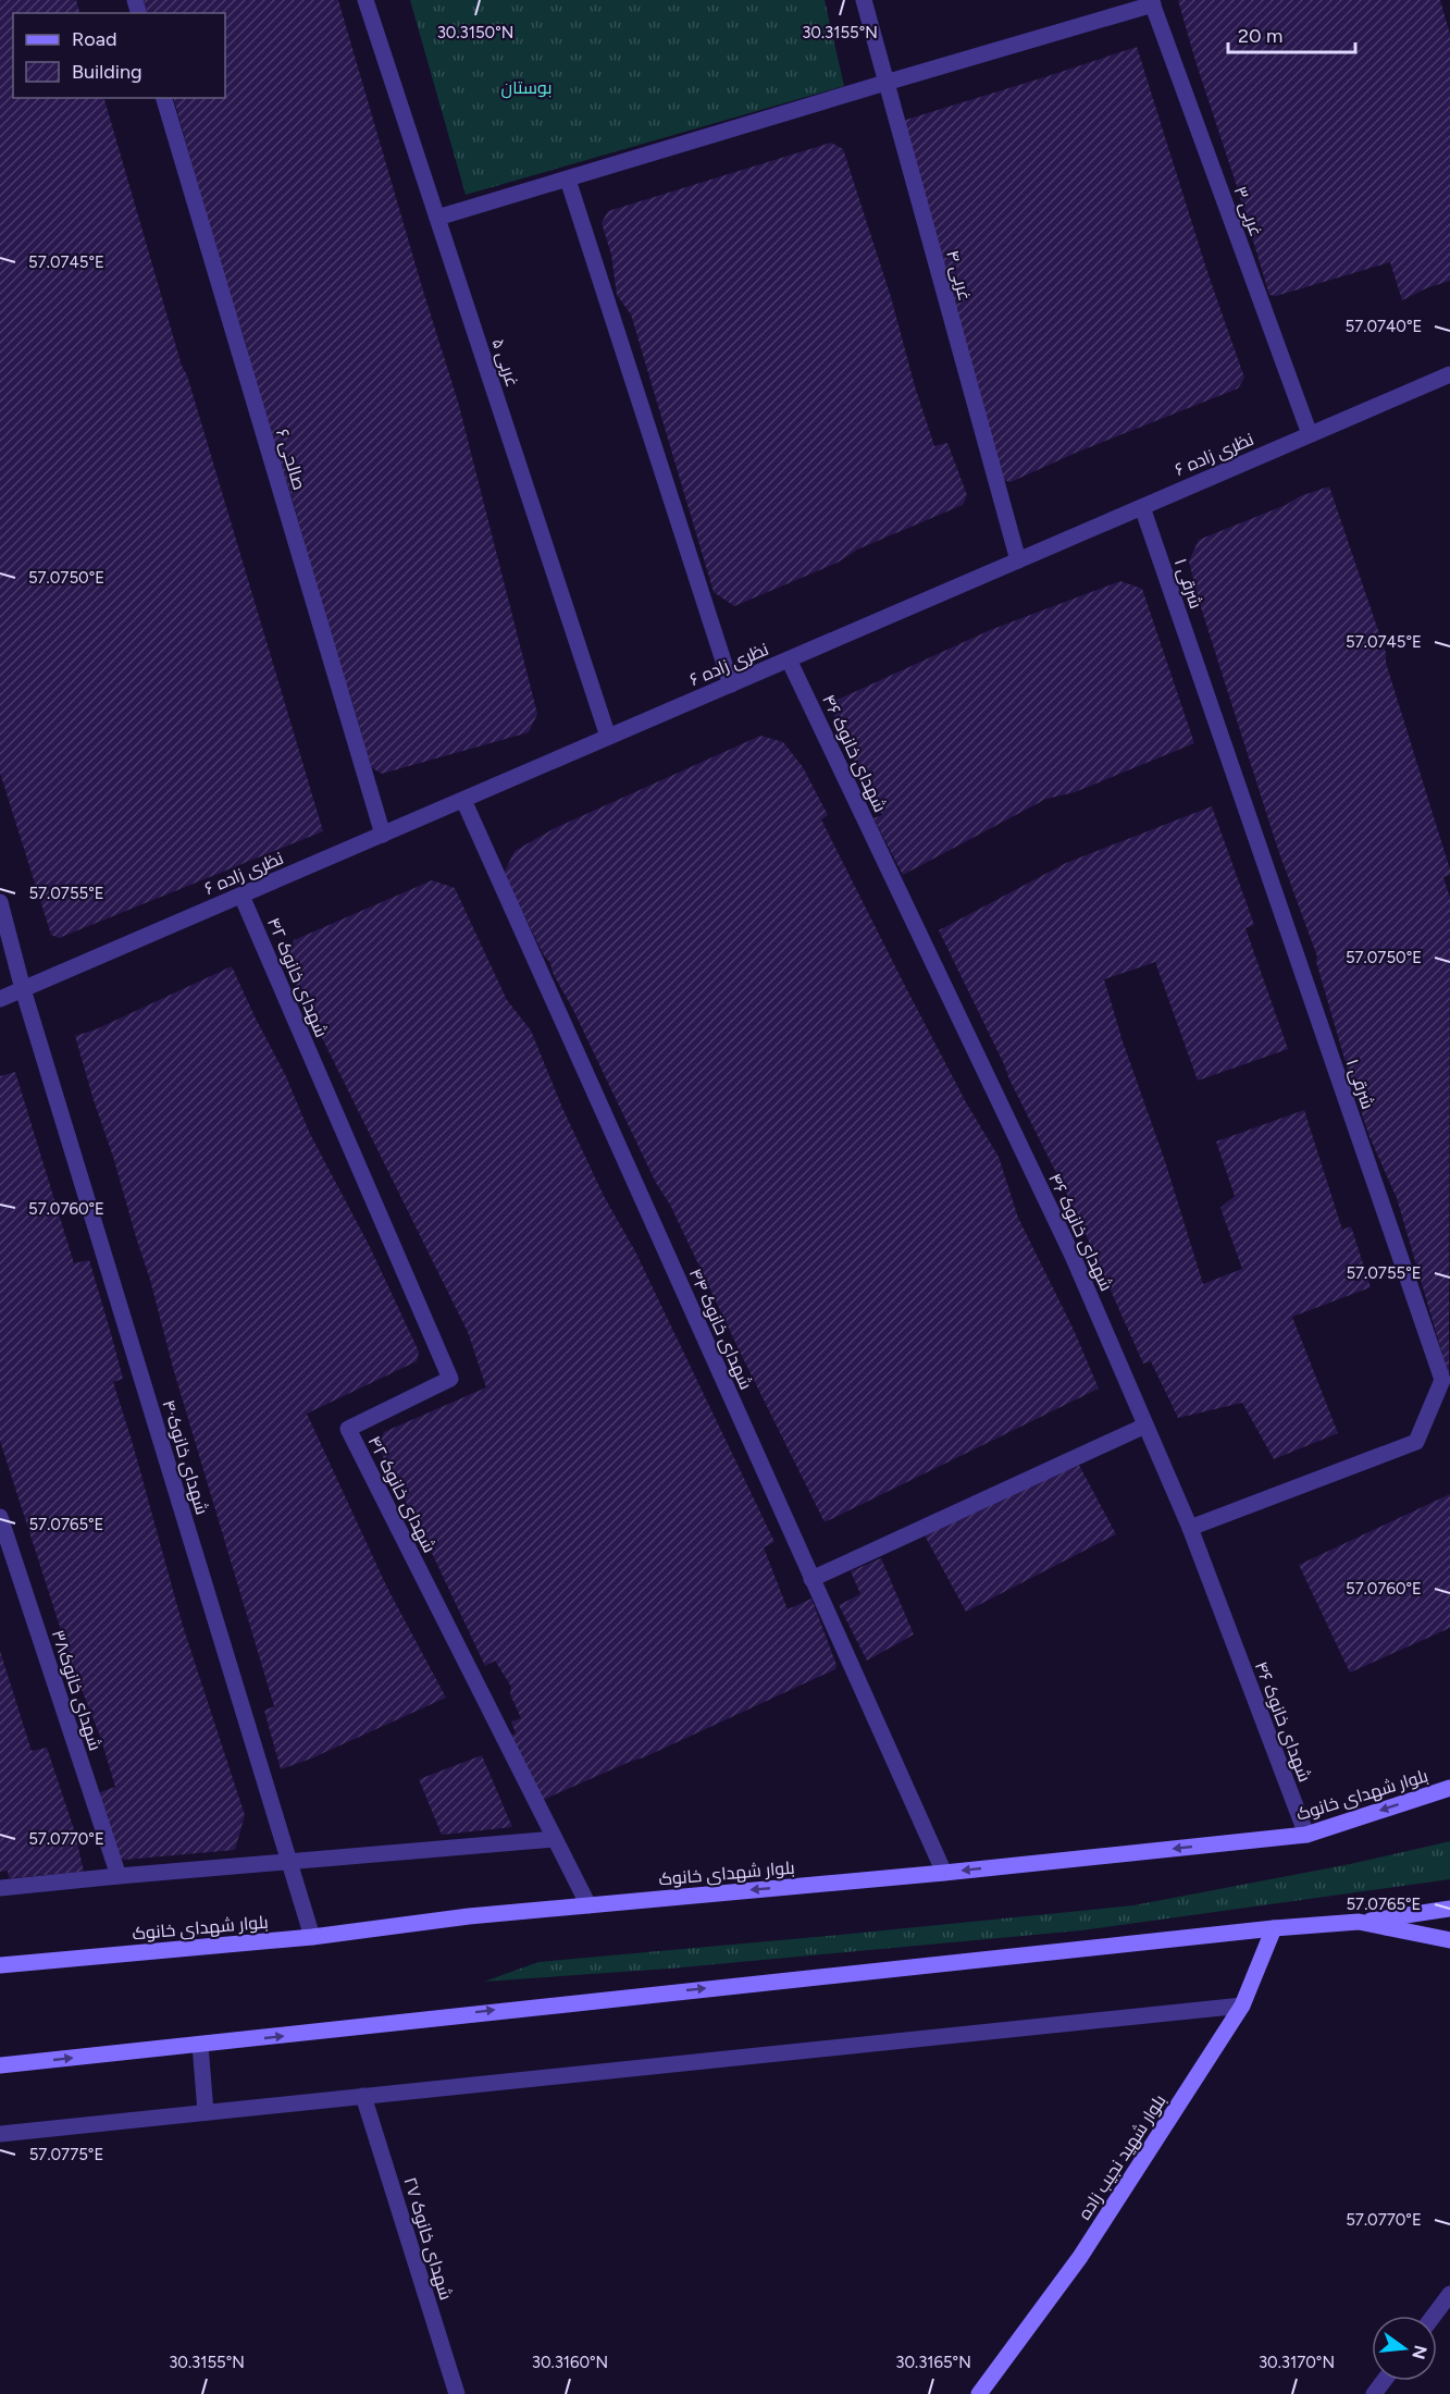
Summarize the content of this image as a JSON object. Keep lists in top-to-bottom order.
{
  "streets": {
    "main road": ["بلوار شهدای خانوک", "بلوار شهید نجیب زاده"],
    "street": [
      "۳ غربی",
      "۴ غربی",
      "۵ غربی",
      "نظری زاده ۶",
      "۶ صالحی",
      "شرقی ۱",
      "۴۶ شهدای خانوک",
      "شهدای خانوک ۴۲",
      "۴۴ شهدای خانوک",
      "شهدای خانوک۴۰",
      "شهدای خانوک۳۸",
      "شهدای خانوک ۲۷"
    ]
  },
  "crossings": [
    ["۳ غربی", "نظری زاده ۶"],
    ["۴ غربی", "نظری زاده ۶"],
    ["۵ غربی", "نظری زاده ۶"],
    ["نظری زاده ۶", "۶ صالحی"],
    ["نظری زاده ۶", "شرقی ۱"],
    ["نظری زاده ۶", "۴۶ شهدای خانوک"],
    ["نظری زاده ۶", "شهدای خانوک ۴۲"],
    ["نظری زاده ۶", "۴۴ شهدای خانوک"],
    ["نظری زاده ۶", "شهدای خانوک۴۰"],
    ["شرقی ۱", "۴۶ شهدای خانوک"],
    ["۴۶ شهدای خانوک", "بلوار شهدای خانوک"],
    ["شهدای خانوک ۴۲", "بلوار شهدای خانوک"],
    ["۴۴ شهدای خانوک", "بلوار شهدای خانوک"],
    ["شهدای خانوک۴۰", "بلوار شهدای خانوک"]
  ],
  "parks": ["بوستان"],
  "legend": ["Road", "Building"],
  "scale_bar": "20 m",
  "north": "right",
  "coordinates": [
    "30.3150°N",
    "30.3155°N",
    "57.0745°E",
    "57.0740°E",
    "57.0750°E",
    "57.0755°E",
    "57.0760°E",
    "57.0765°E",
    "57.0770°E",
    "57.0775°E",
    "30.3160°N",
    "30.3165°N",
    "30.3170°N"
  ]
}
